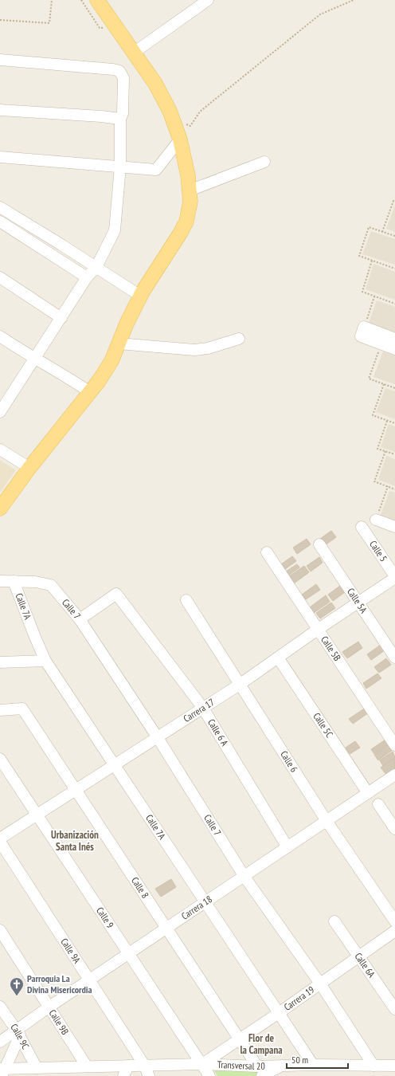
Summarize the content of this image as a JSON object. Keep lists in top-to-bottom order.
{
  "streets": {
    "street": [
      "Calle 5",
      "Calle 5A",
      "Calle 7A",
      "Calle 7",
      "Calle 5B",
      "Carrera 17",
      "Calle 5C",
      "Calle 6 A",
      "Calle 6",
      "Calle 8",
      "Carrera 18",
      "Calle 9",
      "Calle 9A",
      "Calle 6A",
      "Carrera 19",
      "Calle 9B",
      "Calle 9C",
      "Transversal 20"
    ]
  },
  "crossings": [
    ["Calle 5", "Carrera 17"],
    ["Calle 5A", "Carrera 17"],
    ["Calle 7A", "Calle 7"],
    ["Calle 7A", "Carrera 17"],
    ["Calle 7A", "Carrera 18"],
    ["Calle 7A", "Carrera 19"],
    ["Calle 7A", "Transversal 20"],
    ["Calle 7", "Carrera 17"],
    ["Calle 7", "Calle 6 A"],
    ["Calle 7", "Carrera 18"],
    ["Calle 7", "Carrera 19"],
    ["Calle 7", "Transversal 20"],
    ["Calle 5B", "Carrera 17"],
    ["Carrera 17", "Calle 5C"],
    ["Carrera 17", "Calle 6 A"],
    ["Carrera 17", "Calle 6"],
    ["Carrera 17", "Calle 8"],
    ["Carrera 17", "Calle 9"],
    ["Calle 5C", "Carrera 18"],
    ["Calle 6 A", "Carrera 18"],
    ["Calle 6", "Carrera 18"],
    ["Calle 8", "Carrera 18"],
    ["Calle 8", "Carrera 19"],
    ["Calle 8", "Transversal 20"],
    ["Carrera 18", "Calle 9"],
    ["Carrera 18", "Calle 9A"],
    ["Carrera 18", "Calle 9B"],
    ["Carrera 18", "Calle 9C"],
    ["Calle 9", "Carrera 19"],
    ["Calle 9", "Transversal 20"],
    ["Calle 9A", "Transversal 20"],
    ["Calle 6A", "Carrera 19"],
    ["Carrera 19", "Transversal 20"],
    ["Calle 9B", "Transversal 20"],
    ["Calle 9C", "Transversal 20"]
  ],
  "districts": ["Urbanización Santa Inés", "Flor de la Campana"],
  "places": {
    "church": ["Parroquia La Divina Misericordia"]
  },
  "scale_bar": "50 m"
}
